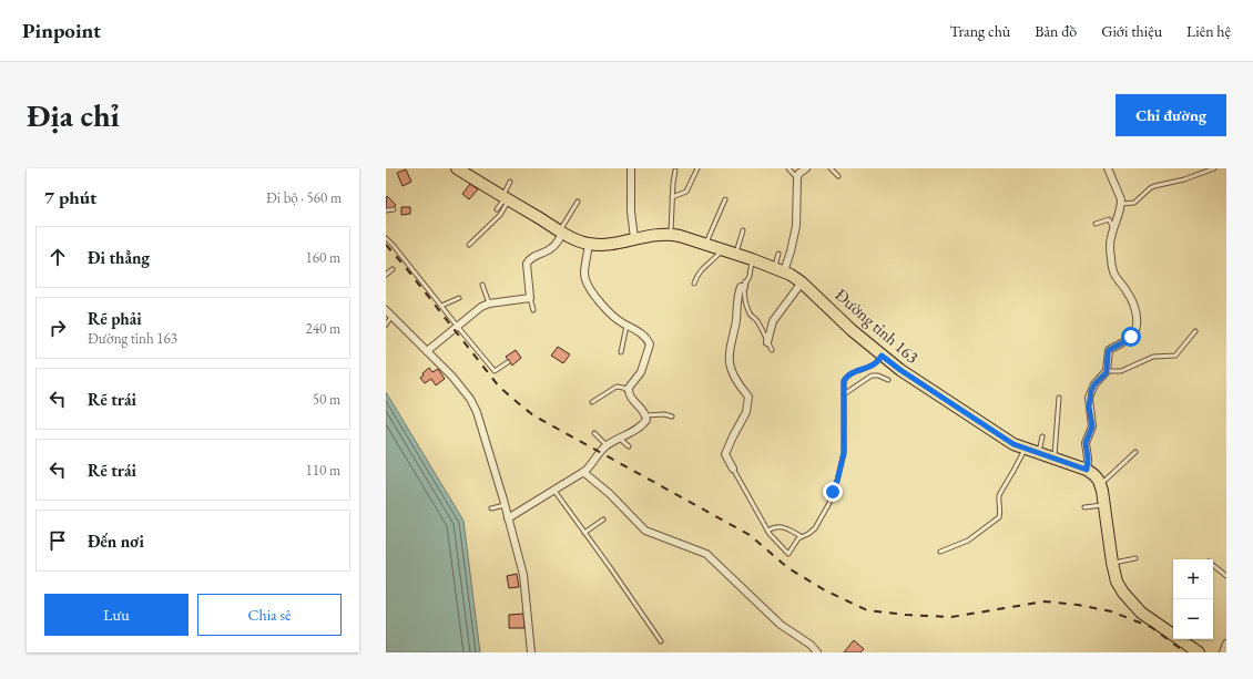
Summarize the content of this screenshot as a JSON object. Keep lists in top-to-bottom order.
{
  "streets": {
    "main road": ["Đường tỉnh 163"]
  },
  "page": {
    "header": "Pinpoint",
    "nav": [
      "Trang chủ",
      "Bản đồ",
      "Giới thiệu",
      "Liên hệ"
    ],
    "buttons": [
      "Chỉ đường",
      ["Lưu", "Chia sẻ"]
    ],
    "title": "Địa chỉ",
    "heading": ["7 phút", "Đi bộ · 560 m"],
    "list": [
      ["Đi thẳng", "160 m"],
      ["Rẽ phải", "Đường tỉnh 163", "240 m"],
      ["Rẽ trái", "50 m"],
      ["Rẽ trái", "110 m"],
      "Đến nơi"
    ],
    "map_buttons": ["+", "−"]
  }
}
